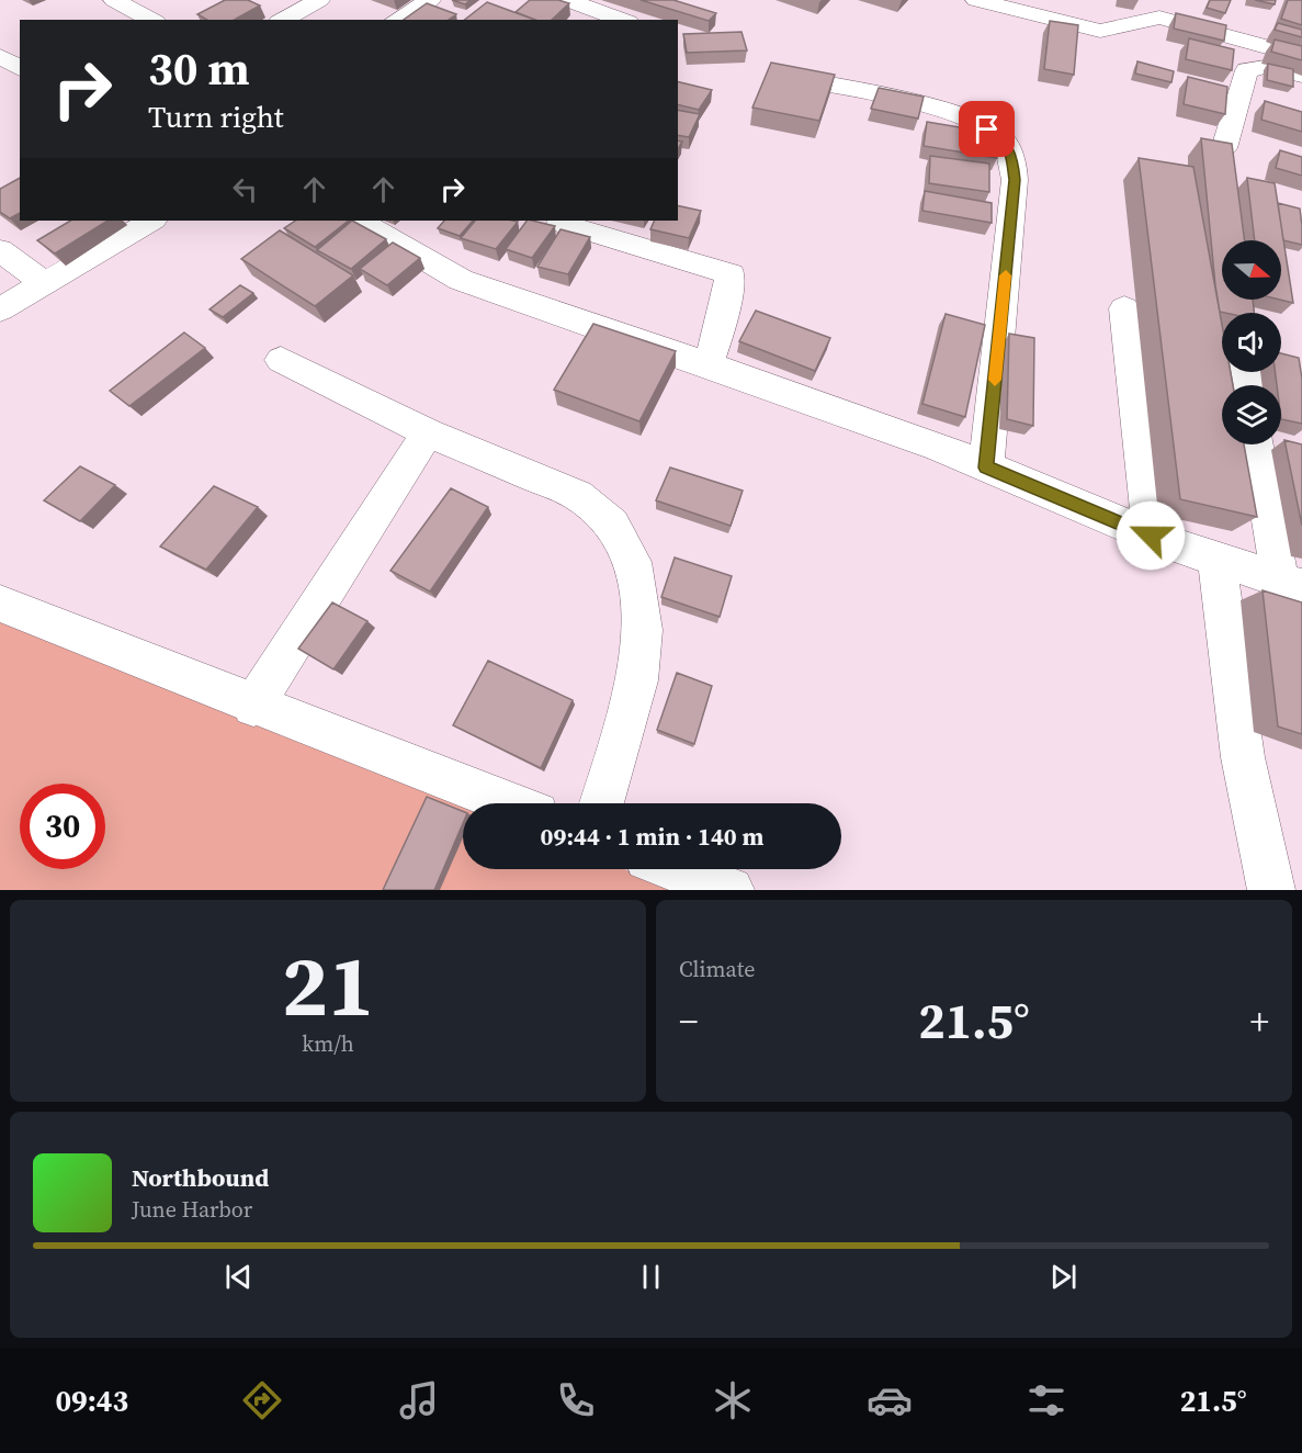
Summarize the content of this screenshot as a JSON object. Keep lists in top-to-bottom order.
{
  "north": "right",
  "page": {
    "turn": ["30 m", "Turn right"],
    "limit": "30",
    "trip": "09:44 · 1 min · 140 m",
    "tile": [
      ["21", "km/h"],
      "Climate"
    ],
    "heat": ["−", "21.5°", "+"],
    "song": ["Northbound", "June Harbor"],
    "tabs": ["09:43", "21.5°"]
  }
}
